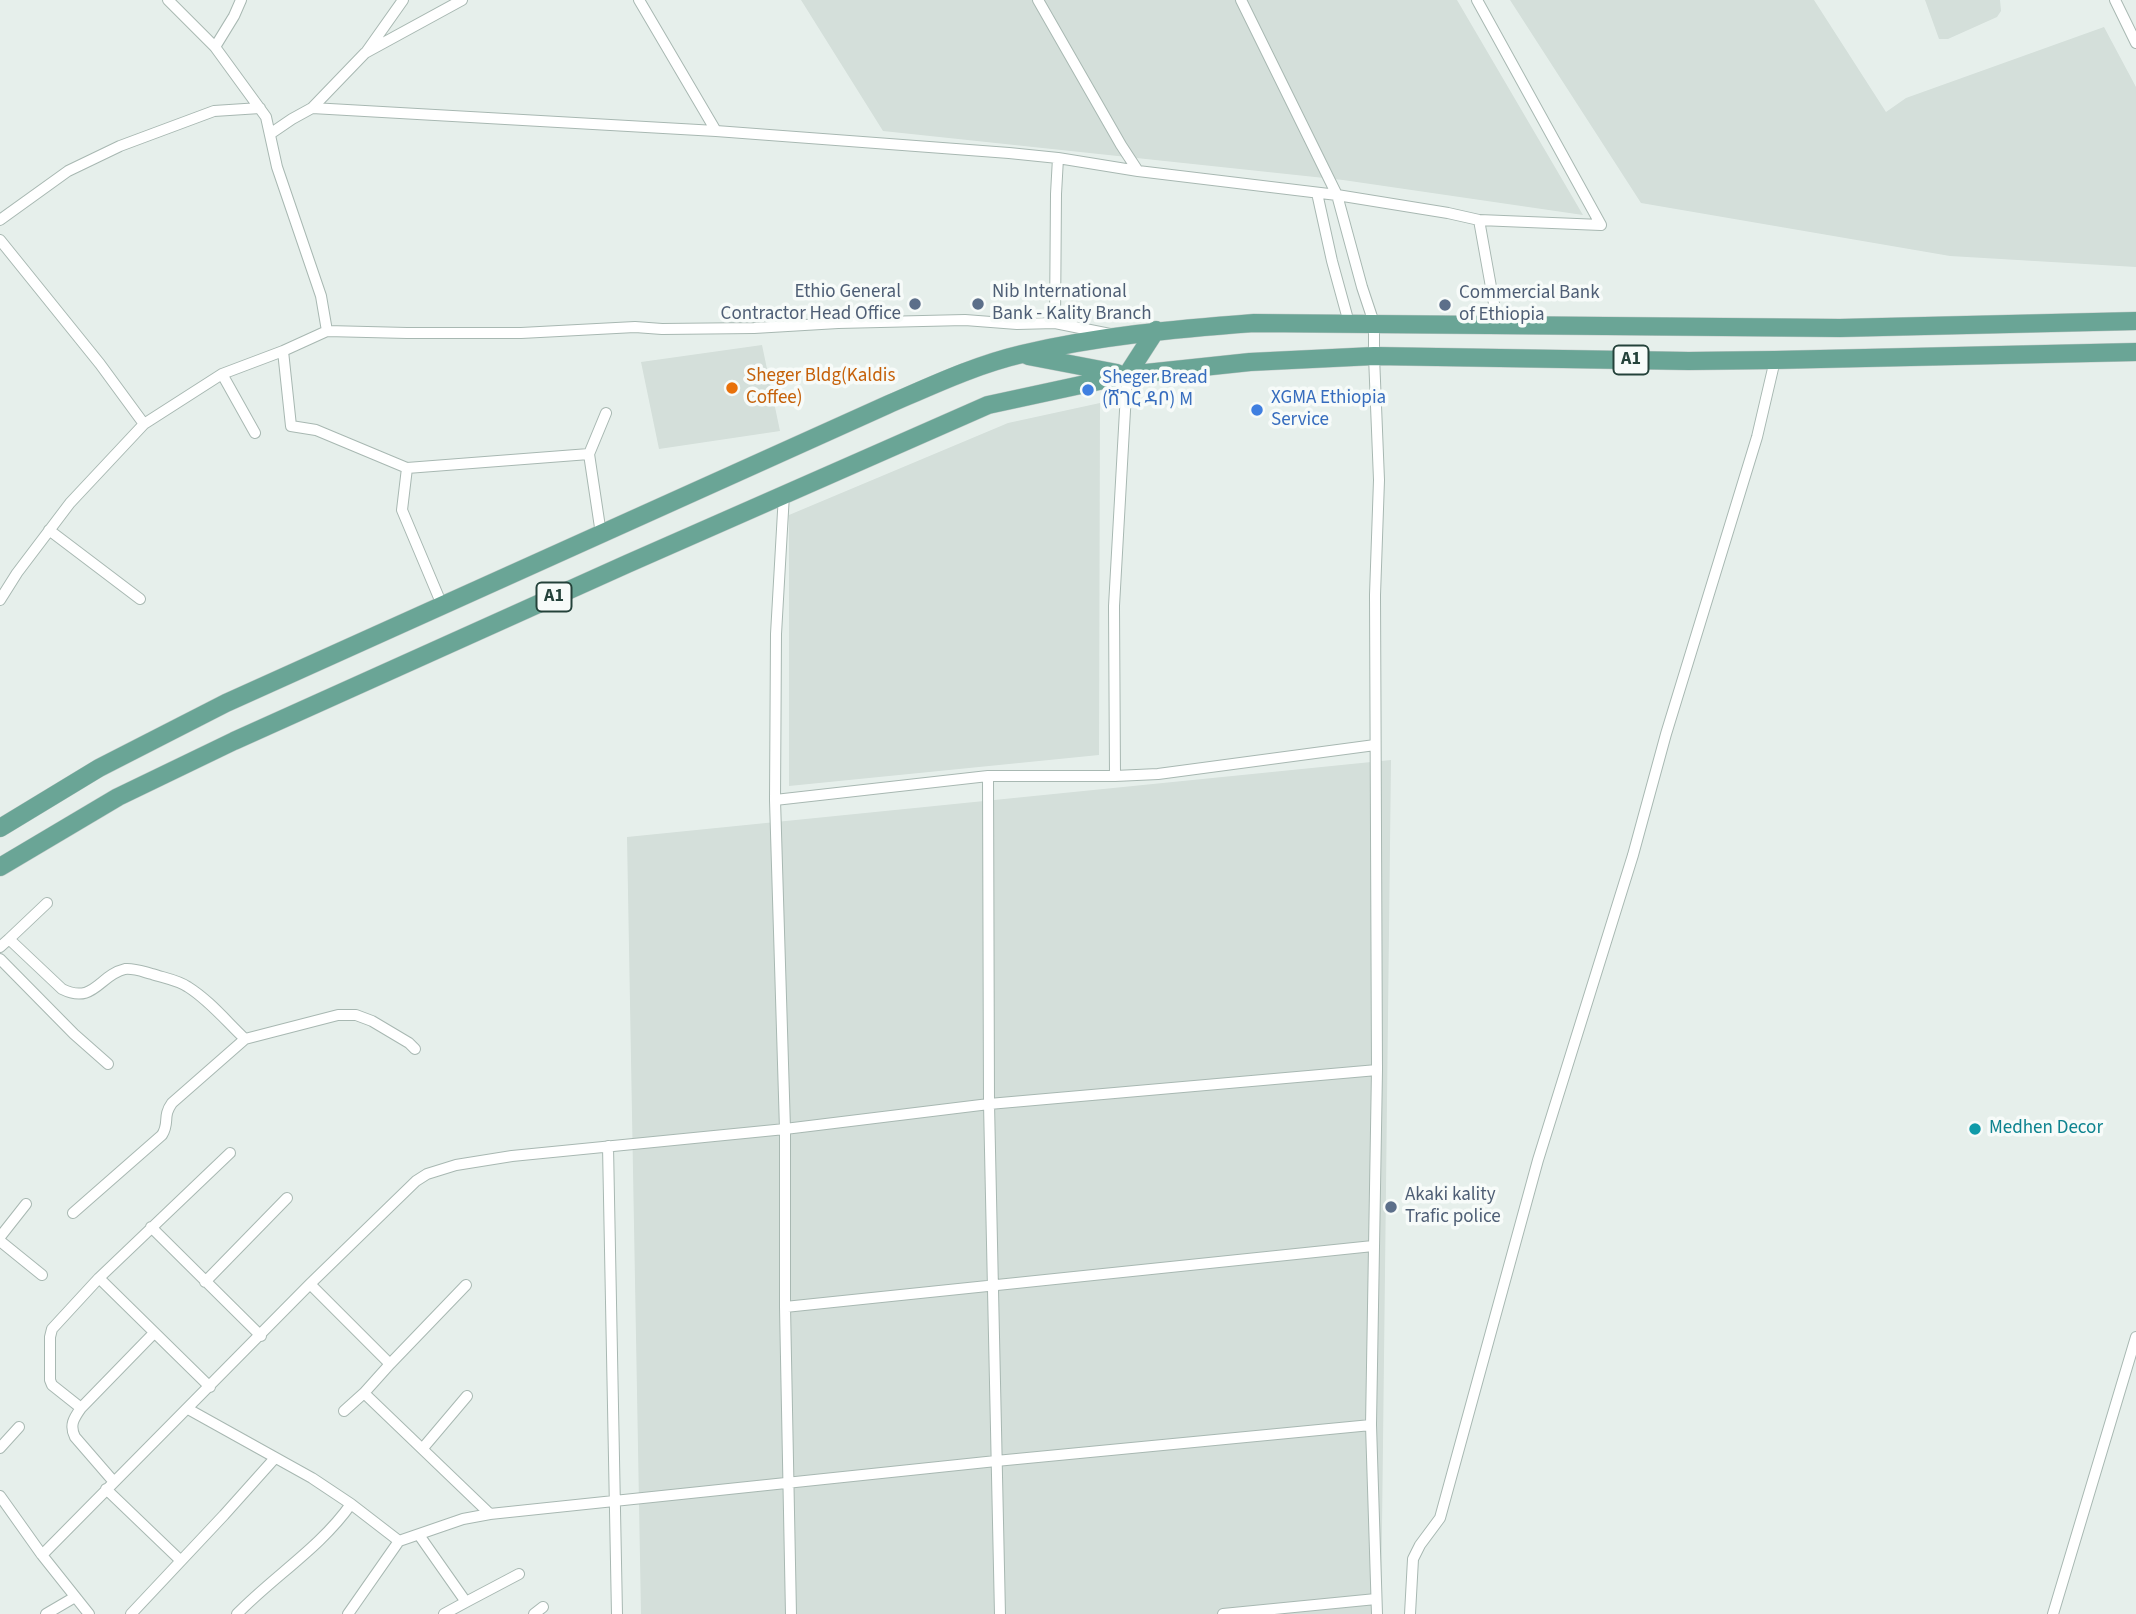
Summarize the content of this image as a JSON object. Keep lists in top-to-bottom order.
{
  "streets": {
    "main road": ["A1"]
  },
  "places": [
    "Ethio General Contractor Head Office",
    "Nib International Bank - Kality Branch",
    "Commercial Bank of Ethiopia",
    "Sheger Bldg(Kaldis Coffee)",
    "Sheger Bread (ሸገር ዳቦ) M",
    "XGMA Ethiopia Service",
    "Medhen Decor",
    "Akaki kality Trafic police"
  ]
}
